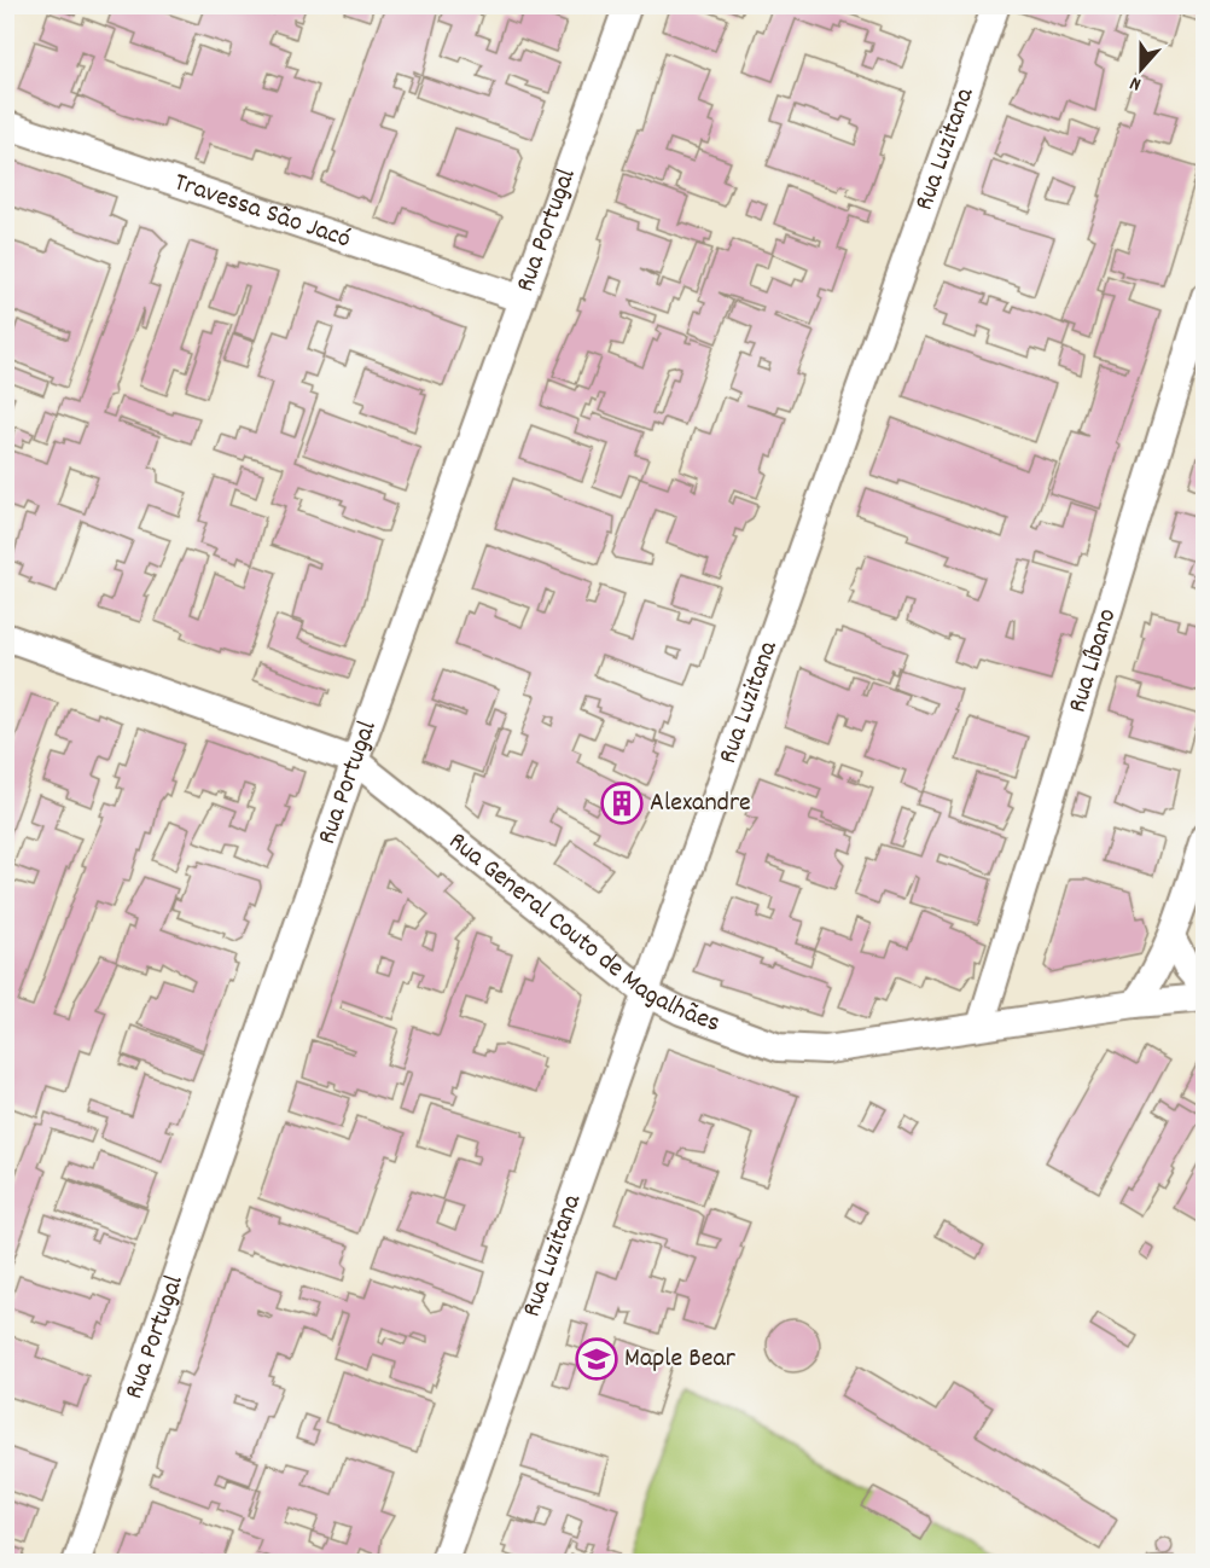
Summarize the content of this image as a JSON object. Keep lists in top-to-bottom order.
{
  "streets": {
    "street": [
      "Rua Luzitana",
      "Travessa São Jacó",
      "Rua Portugal",
      "Rua Líbano",
      "Rua General Couto de Magalhães"
    ]
  },
  "crossings": [
    ["Rua Luzitana", "Rua General Couto de Magalhães"],
    ["Travessa São Jacó", "Rua Portugal"],
    ["Rua Portugal", "Rua General Couto de Magalhães"],
    ["Rua Líbano", "Rua General Couto de Magalhães"]
  ],
  "places": {
    "building": ["Alexandre"],
    "school or university": ["Maple Bear"]
  },
  "north": "bottom"
}
